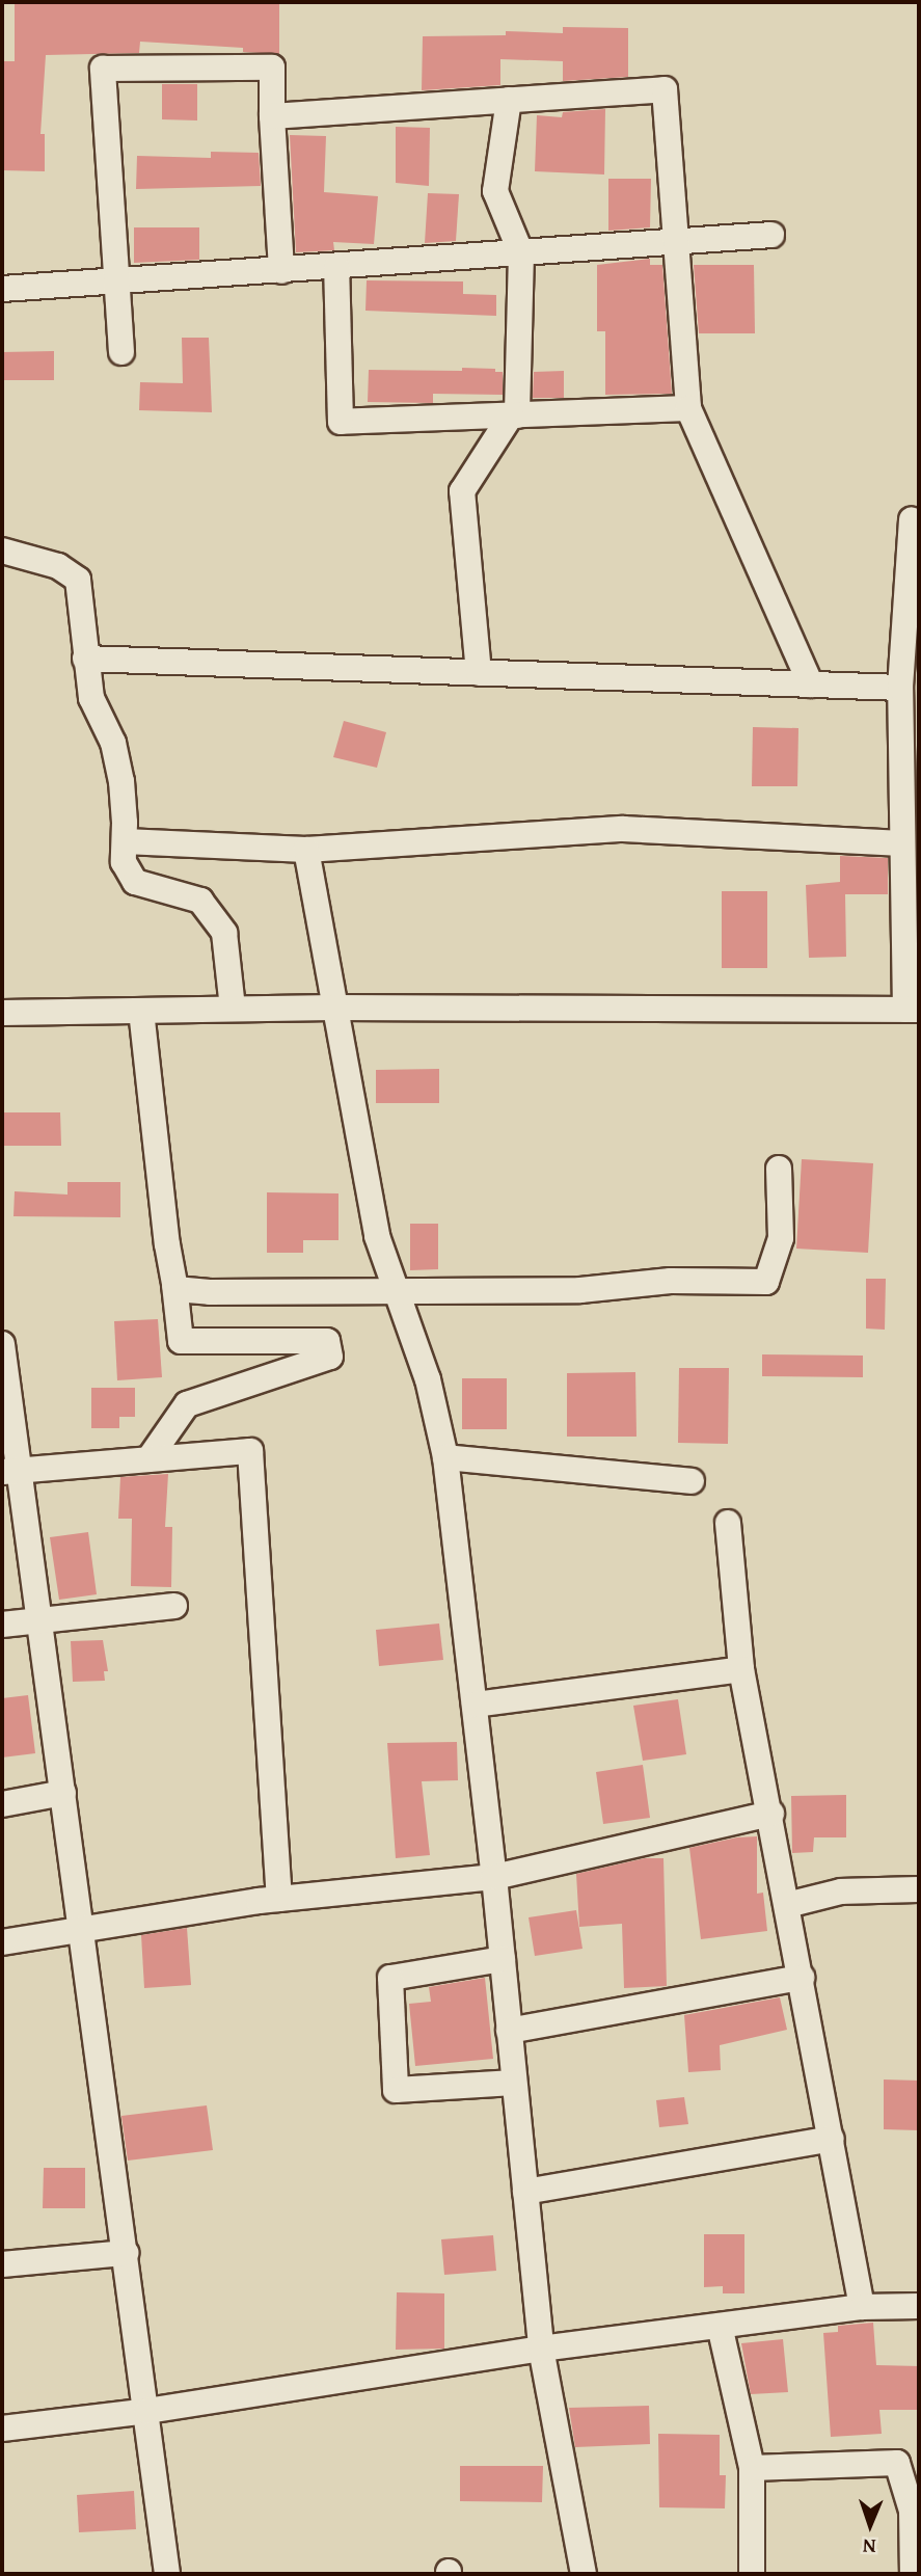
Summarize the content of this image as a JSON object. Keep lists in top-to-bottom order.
{
  "north": "bottom"
}
